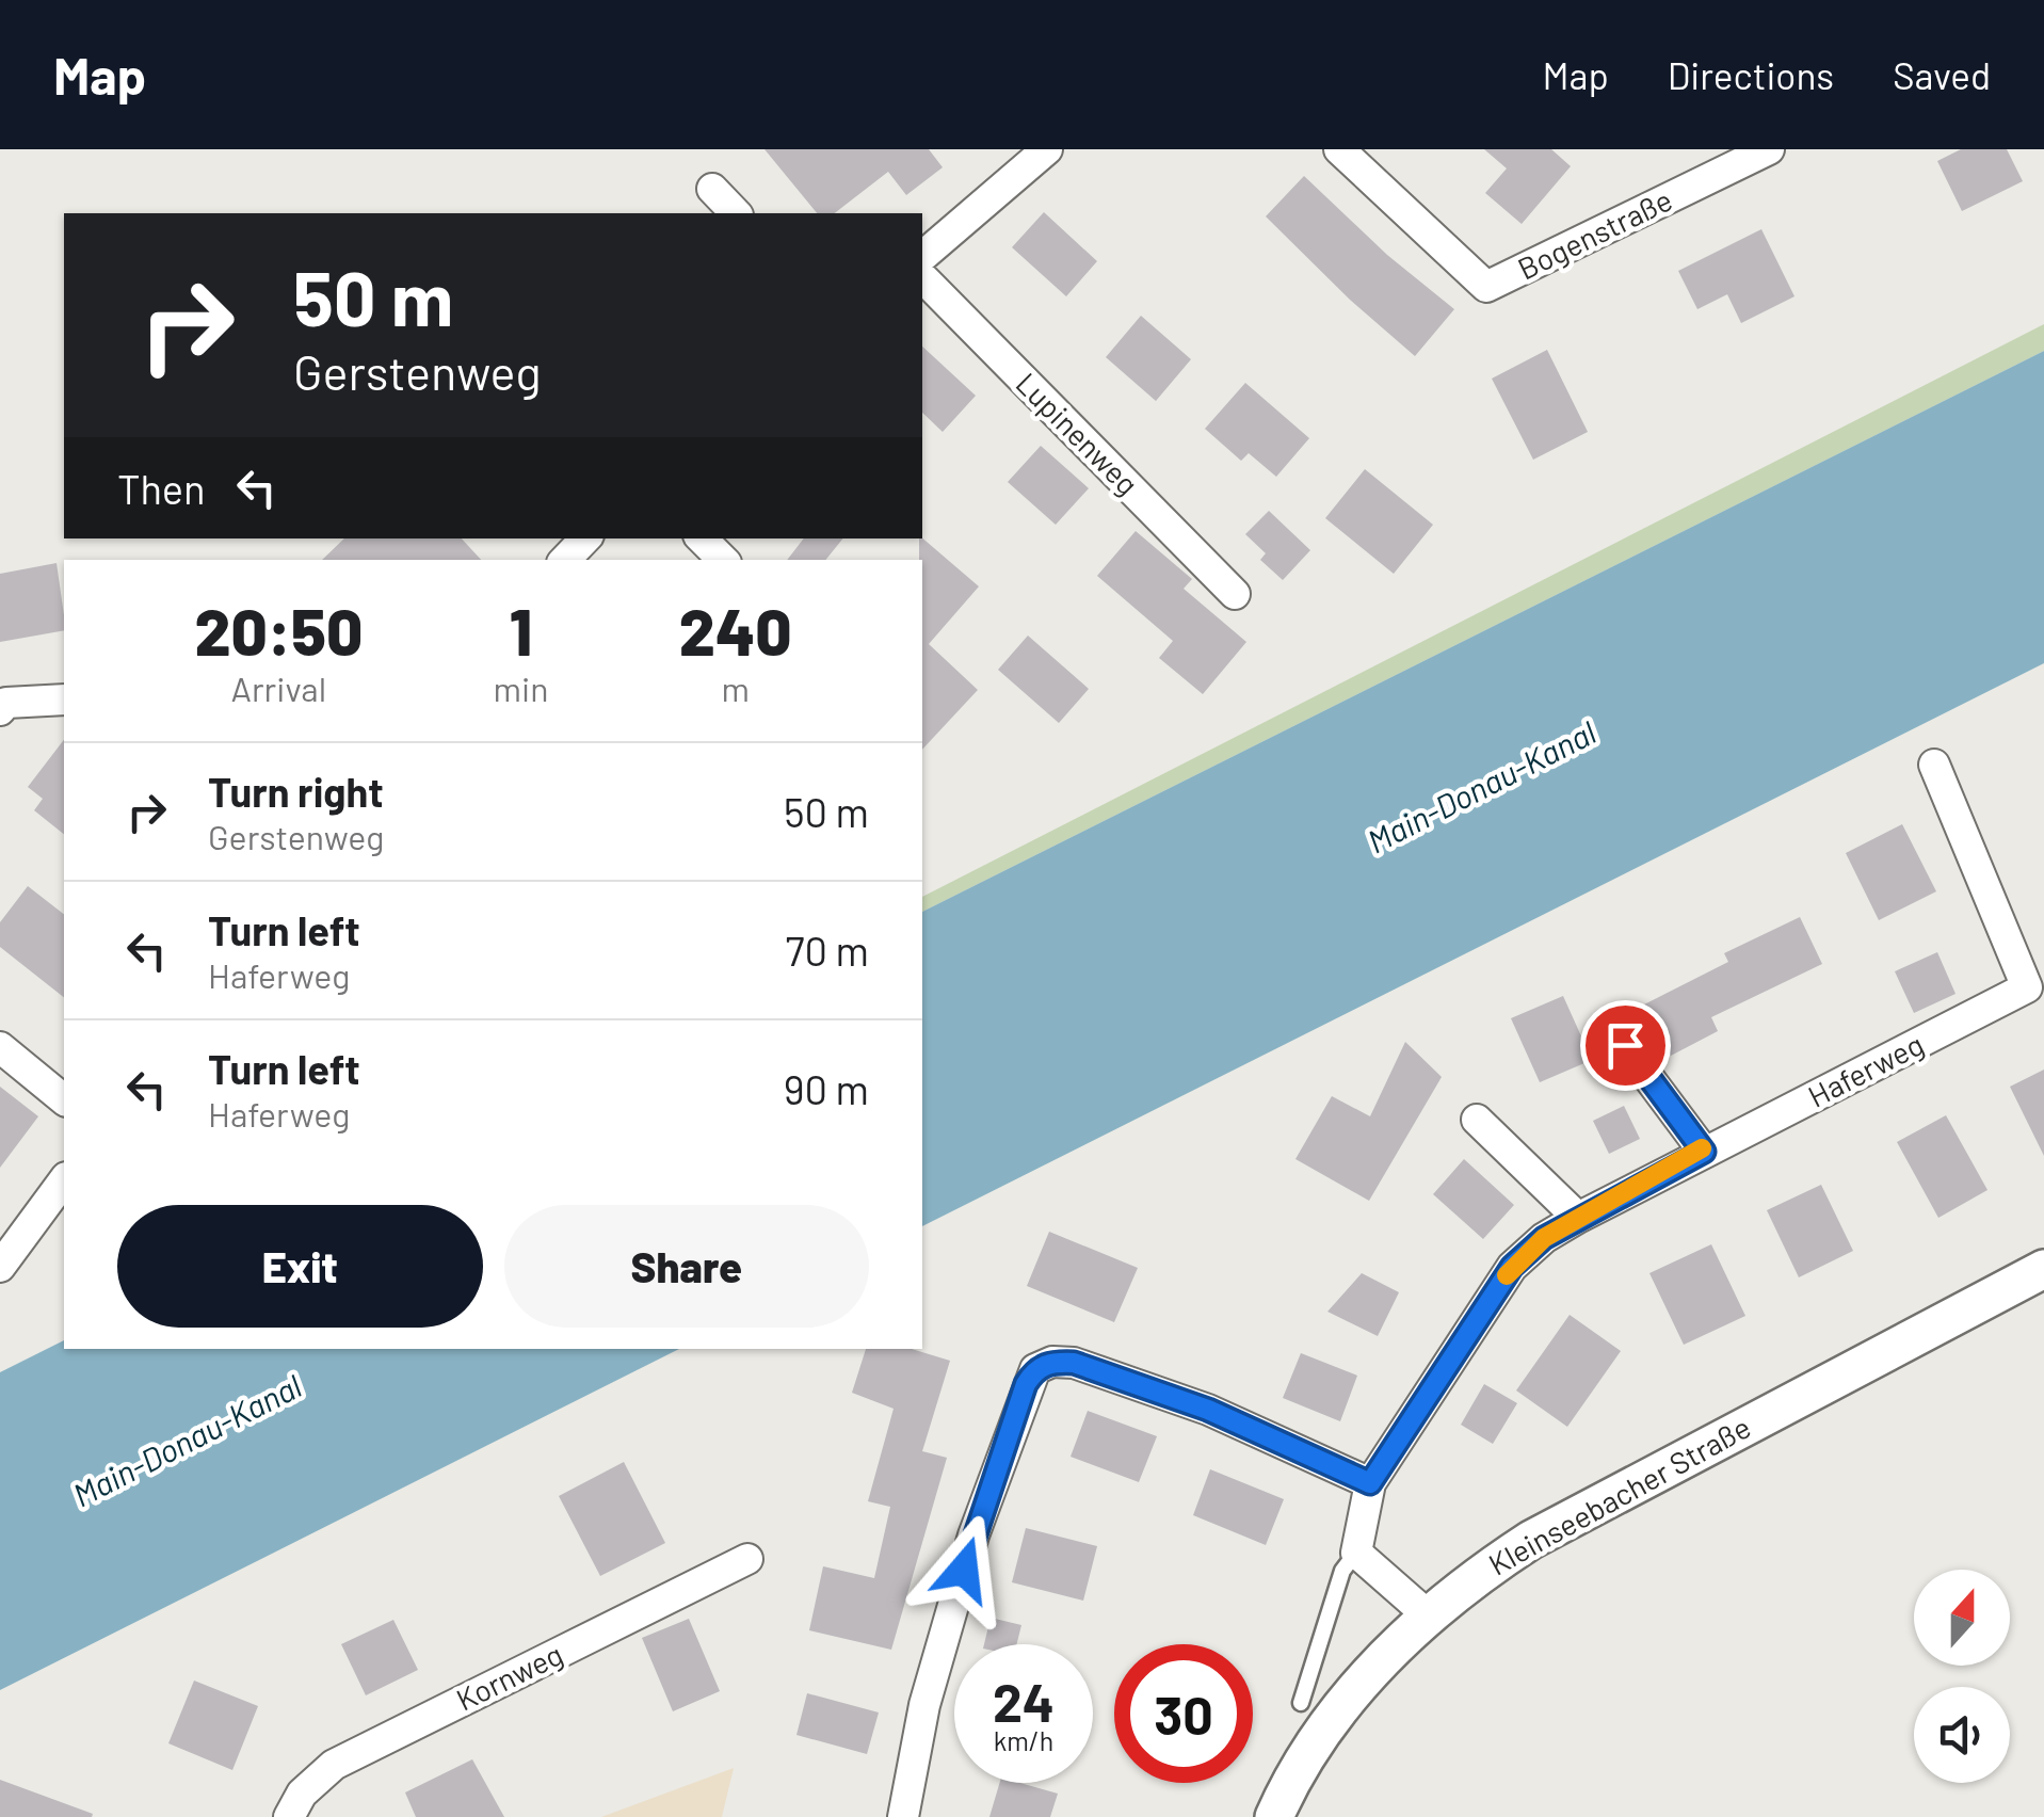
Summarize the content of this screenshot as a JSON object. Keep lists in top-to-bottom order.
{
  "streets": {
    "street": [
      "Bogenstraße",
      "Lupinenweg",
      "Haferweg",
      "Kleinseebacher Straße",
      "Kornweg"
    ]
  },
  "water": ["Main-Donau-Kanal"],
  "north": "top",
  "page": {
    "header": "Map",
    "nav": ["Map", "Directions", "Saved"],
    "turn": ["50 m", "Gerstenweg"],
    "then": "Then",
    "eta": [
      "20:50",
      "Arrival",
      "1",
      "min",
      "240",
      "m"
    ],
    "list": [
      {
        "name": "Turn right",
        "note": "Gerstenweg",
        "value": "50 m"
      },
      {
        "name": "Turn left",
        "note": "Haferweg",
        "value": "70 m"
      },
      {
        "name": "Turn left",
        "note": "Haferweg",
        "value": "90 m"
      }
    ],
    "buttons": ["Exit", "Share"],
    "speed": "24 km/h",
    "limit": "30"
  }
}
